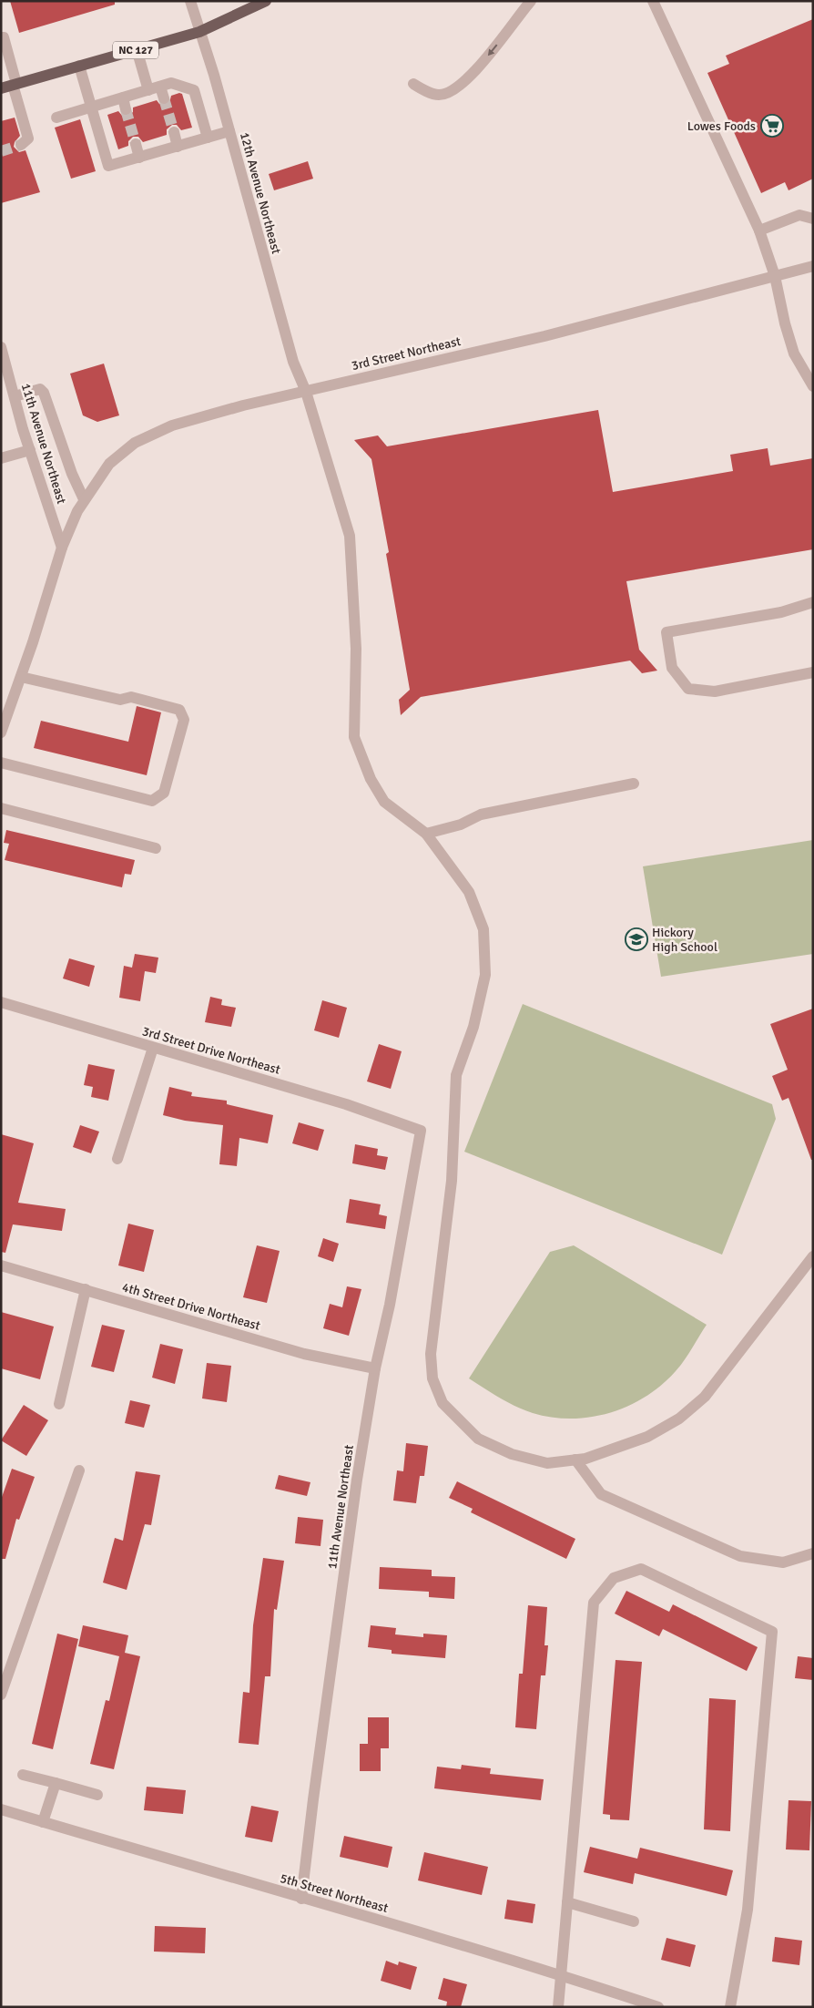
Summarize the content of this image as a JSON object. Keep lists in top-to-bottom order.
{
  "streets": {
    "main road": ["NC 127"],
    "street": [
      "12th Avenue Northeast",
      "3rd Street Northeast",
      "11th Avenue Northeast",
      "3rd Street Drive Northeast",
      "4th Street Drive Northeast",
      "5th Street Northeast"
    ]
  },
  "crossings": [
    ["NC 127", "12th Avenue Northeast"],
    ["12th Avenue Northeast", "3rd Street Northeast"],
    ["3rd Street Northeast", "11th Avenue Northeast"],
    ["11th Avenue Northeast", "3rd Street Drive Northeast"],
    ["11th Avenue Northeast", "4th Street Drive Northeast"],
    ["11th Avenue Northeast", "5th Street Northeast"]
  ],
  "places": {
    "supermarket": ["Lowes Foods"],
    "school or university": ["Hickory High School"]
  }
}
